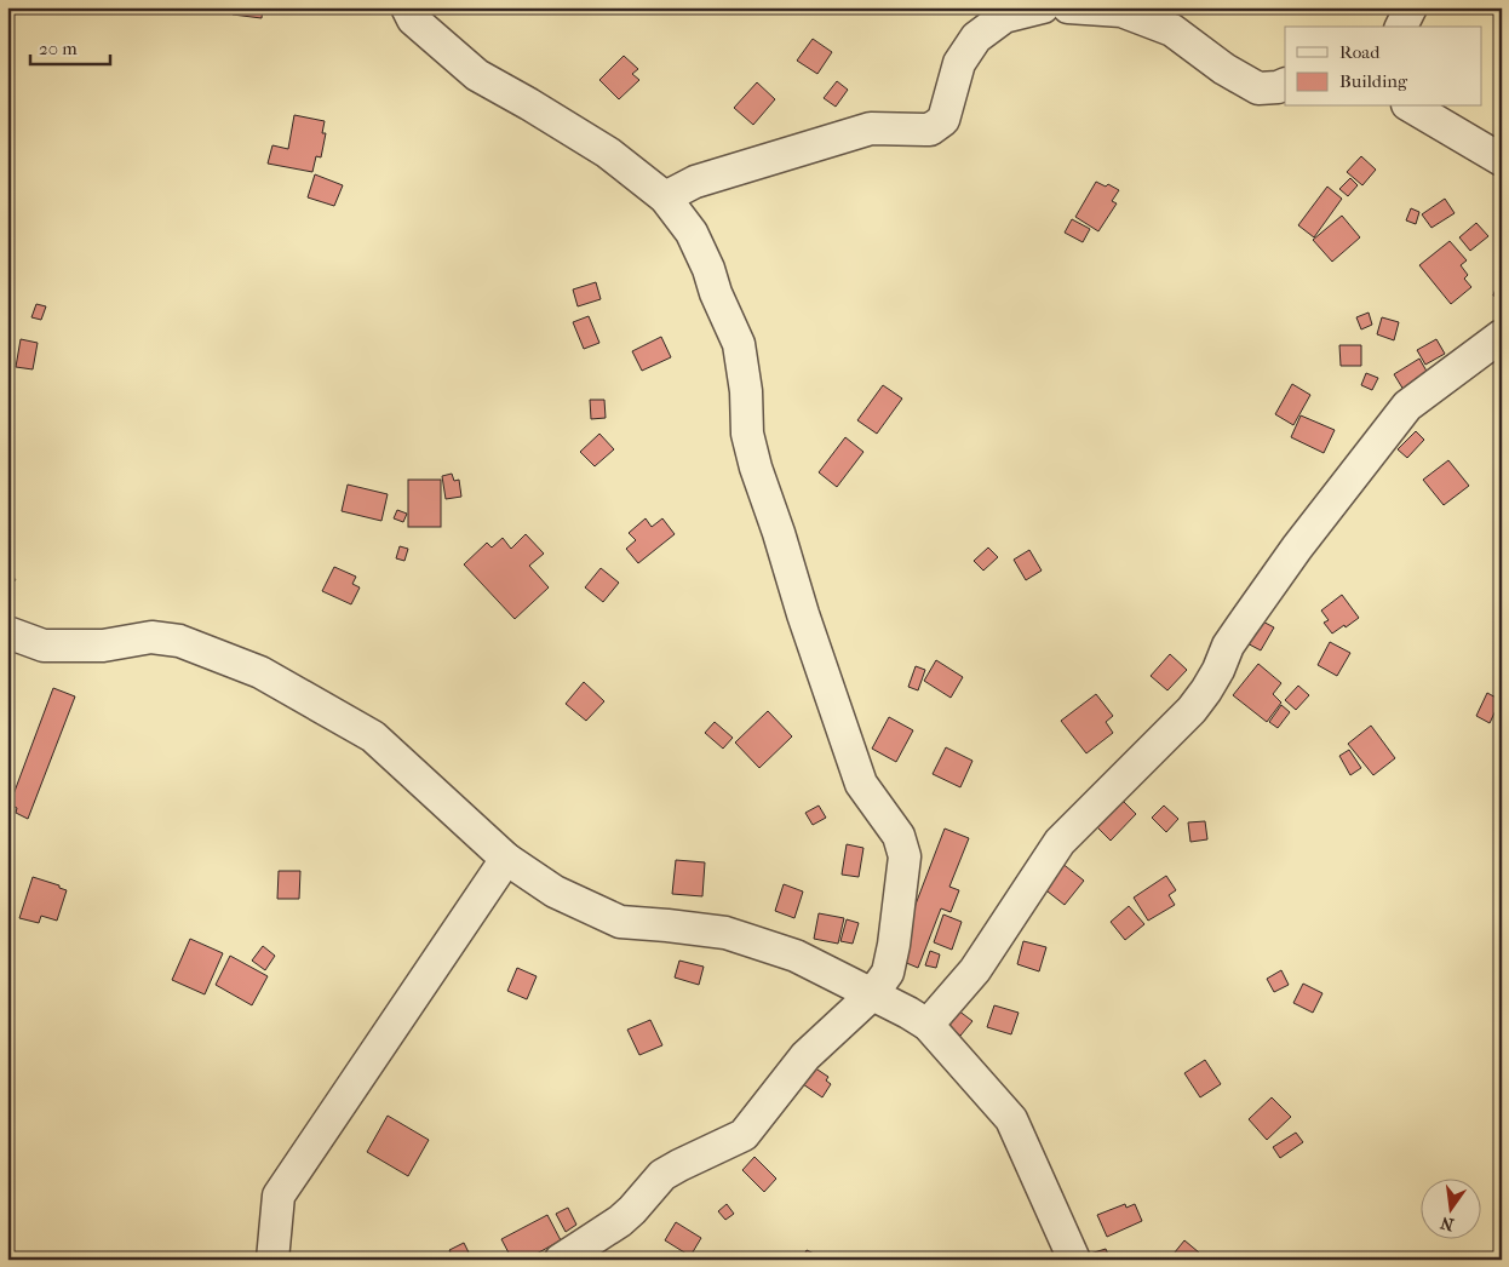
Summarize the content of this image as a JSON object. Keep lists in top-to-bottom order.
{
  "legend": ["Road", "Building"],
  "scale_bar": "20 m",
  "north": "bottom"
}
